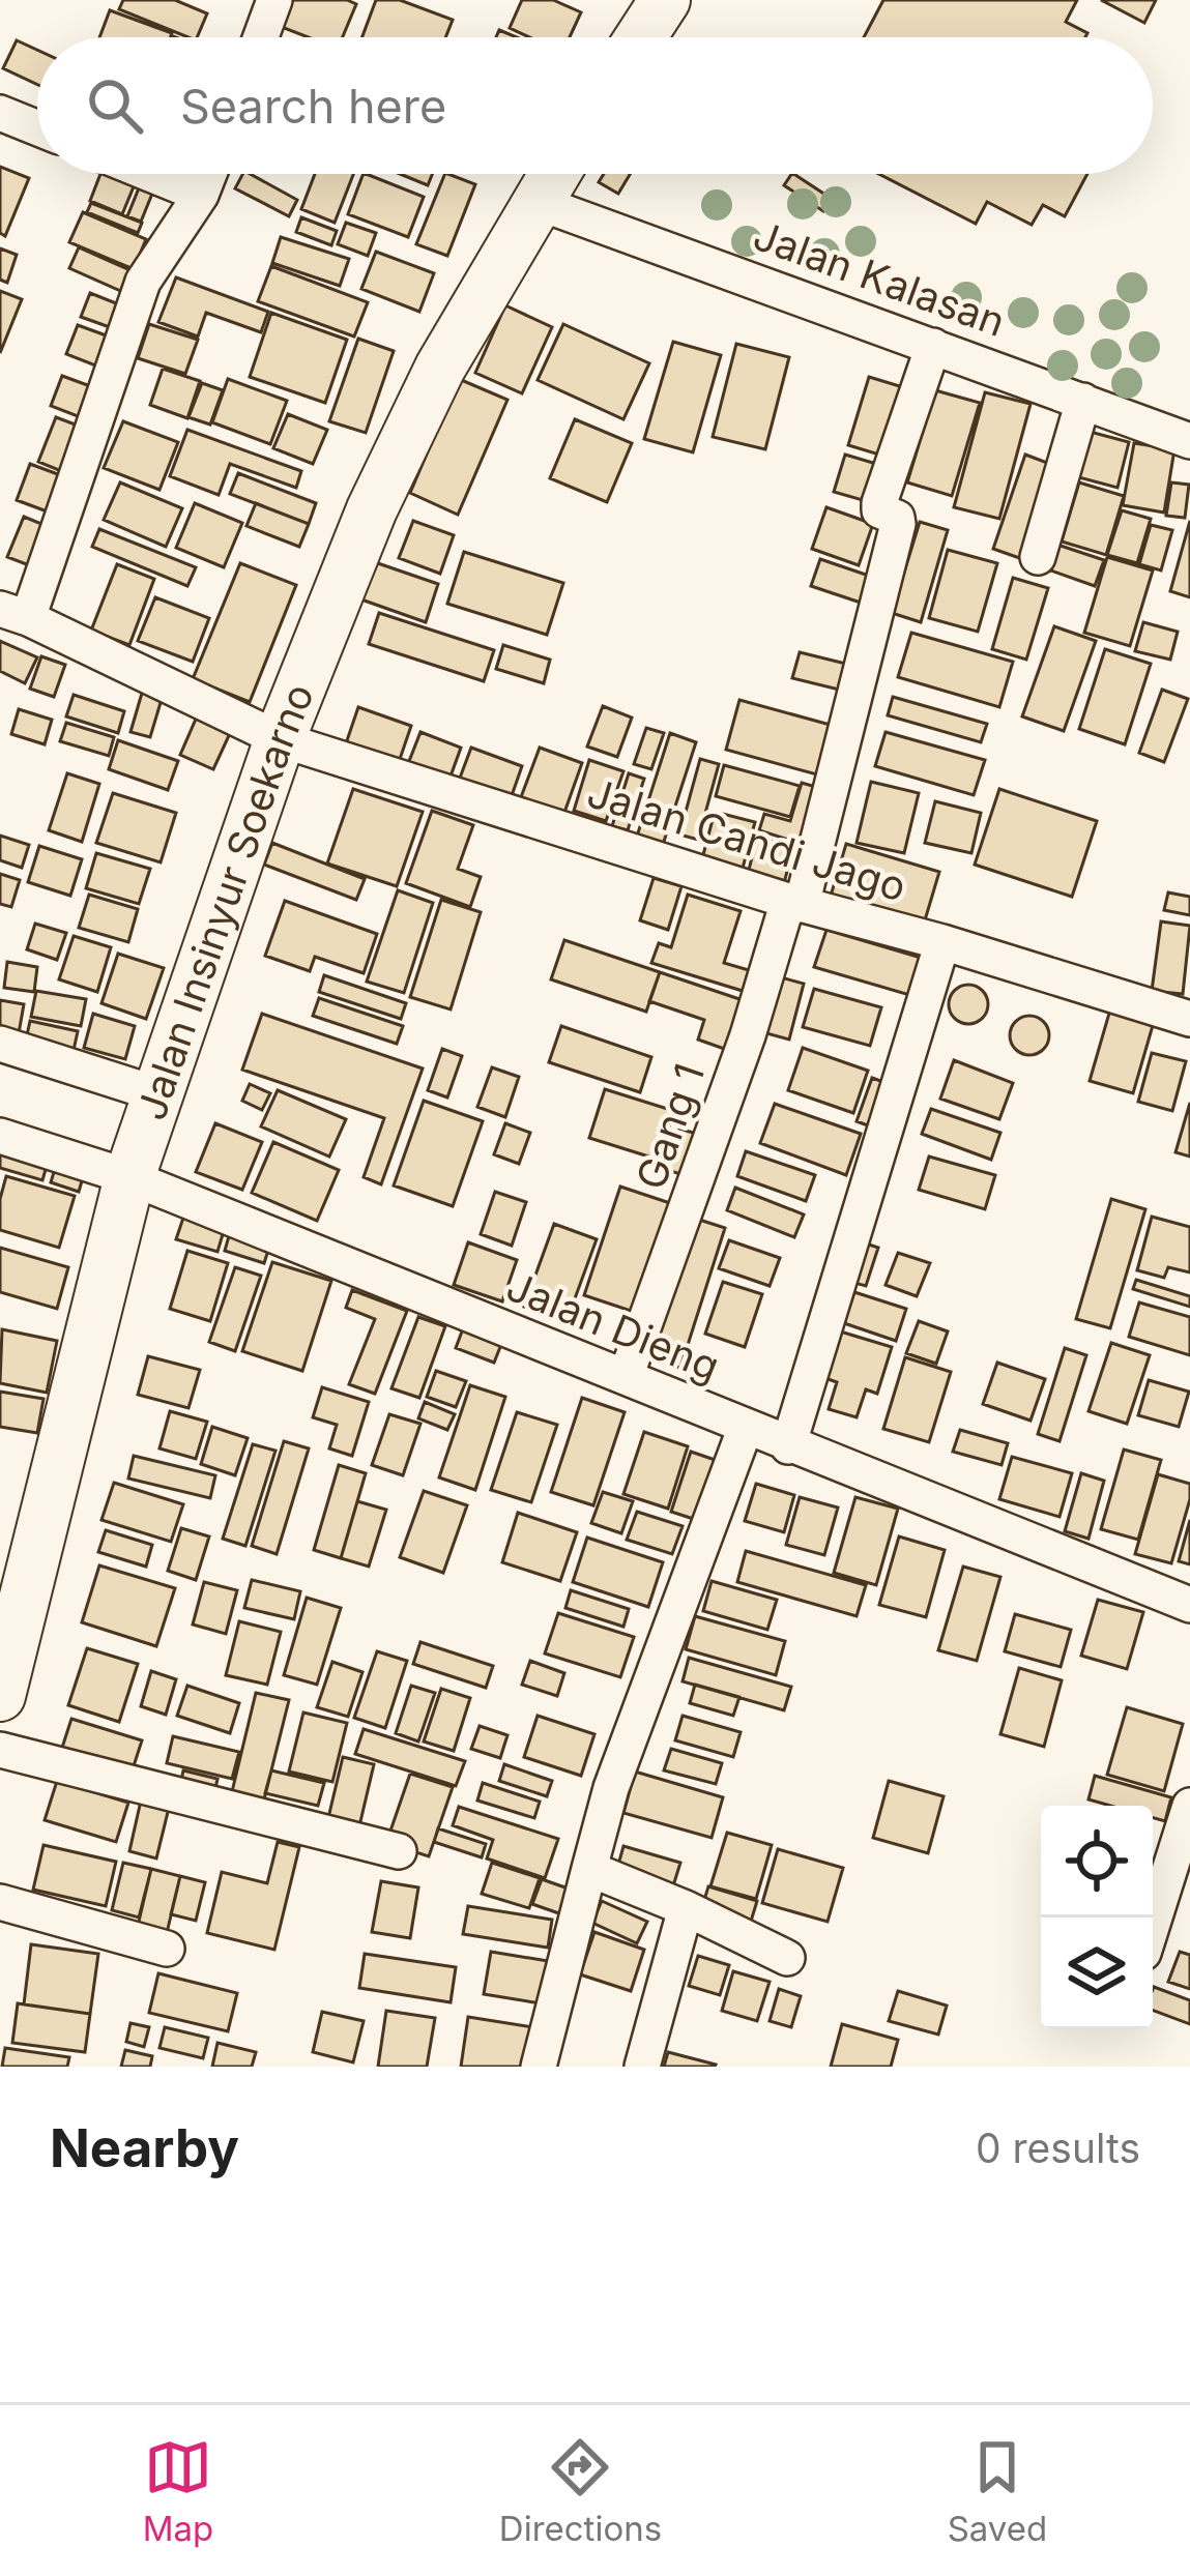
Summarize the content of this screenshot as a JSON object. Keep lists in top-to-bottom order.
{
  "streets": {
    "main road": ["Jalan Insinyur Soekarno"],
    "street": [
      "Jalan Kalasan",
      "Jalan Candi Jago",
      "Gang 1",
      "Jalan Dieng"
    ]
  },
  "crossings": [
    ["Jalan Kalasan", "Jalan Insinyur Soekarno"],
    ["Jalan Kalasan", "Gang 1"],
    ["Jalan Candi Jago", "Jalan Insinyur Soekarno"],
    ["Jalan Candi Jago", "Gang 1"],
    ["Jalan Insinyur Soekarno", "Jalan Dieng"],
    ["Gang 1", "Jalan Dieng"]
  ],
  "page": {
    "search": "Search here",
    "heading": ["Nearby", "0 results"],
    "nav": ["Map", "Directions", "Saved"]
  }
}
